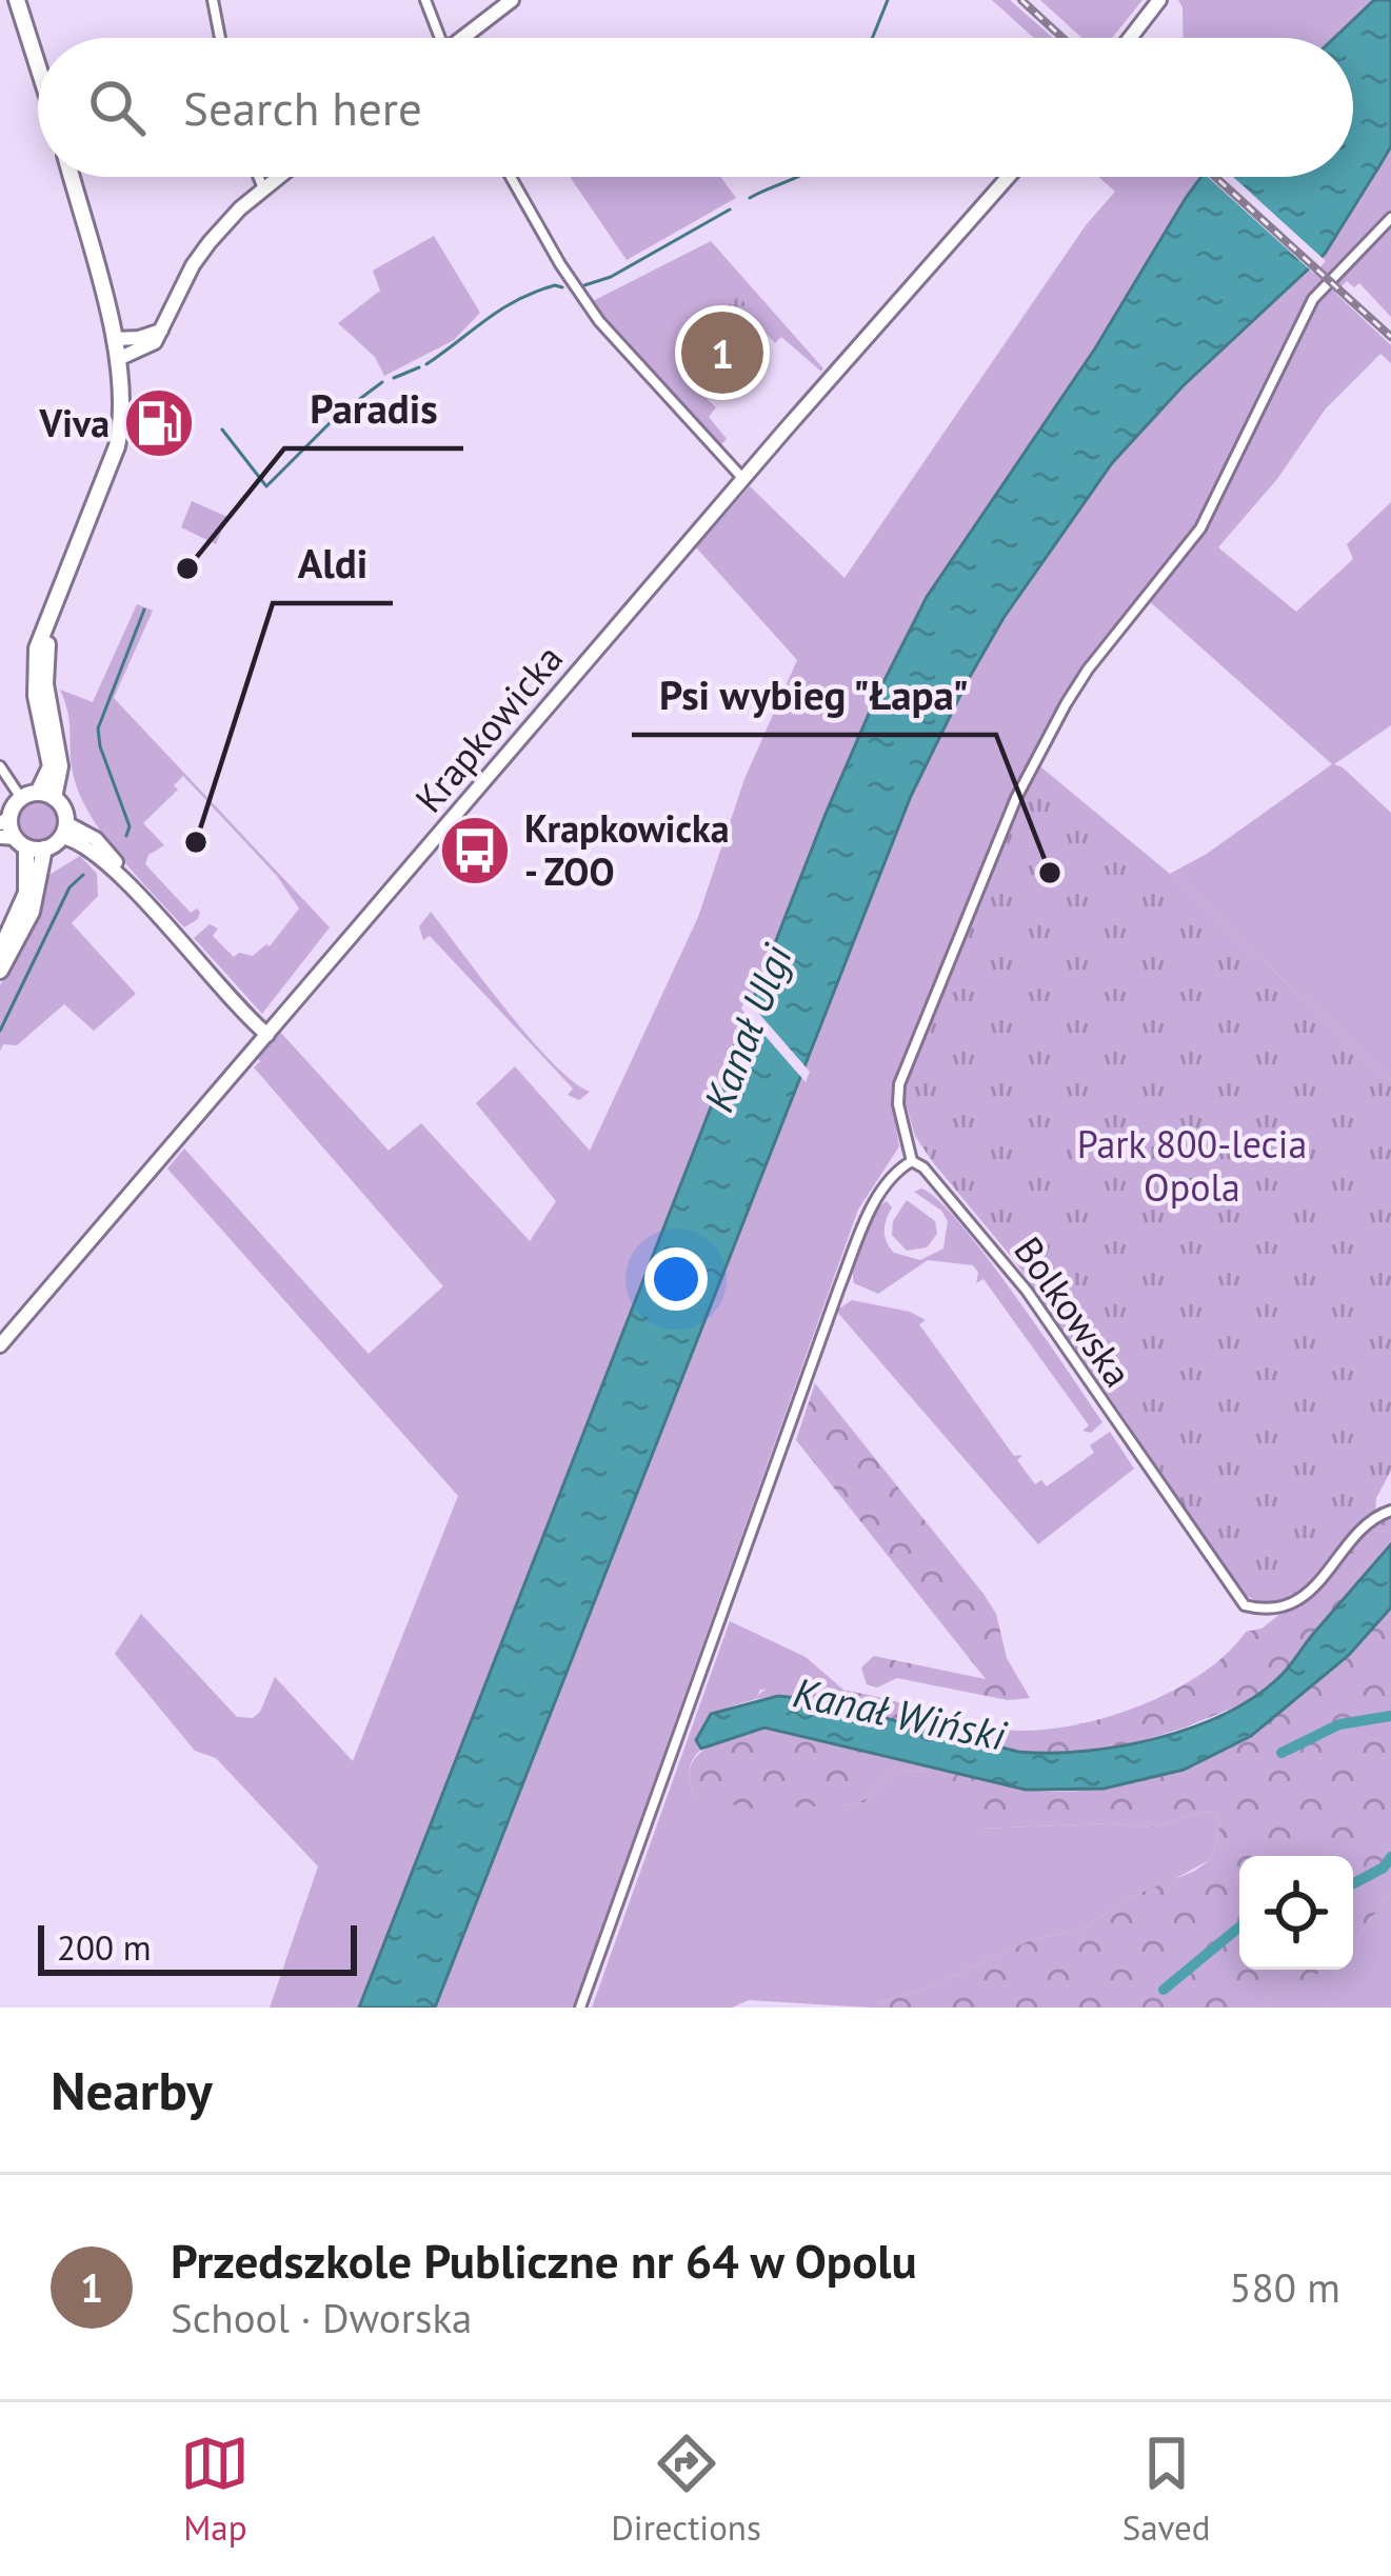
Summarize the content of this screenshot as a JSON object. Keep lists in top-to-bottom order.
{
  "streets": {
    "street": ["Krapkowicka", "Bolkowska"]
  },
  "water": ["Kanał Ulgi", "Kanał Wiński"],
  "parks": ["Park 800-lecia Opola"],
  "places": {
    "fuel station": ["Viva"],
    "other": ["Paradis", "Aldi", "Psi wybieg \"Łapa\""],
    "bus stop": ["Krapkowicka - ZOO"]
  },
  "scale_bar": "200 m",
  "page": {
    "search": "Search here",
    "pins": "1",
    "scale": "200 m",
    "heading": "Nearby",
    "list": [
      {
        "mark": "1",
        "name": "Przedszkole Publiczne nr 64 w Opolu",
        "note": "School · Dworska",
        "value": "580 m"
      }
    ],
    "nav": ["Map", "Directions", "Saved"]
  }
}
